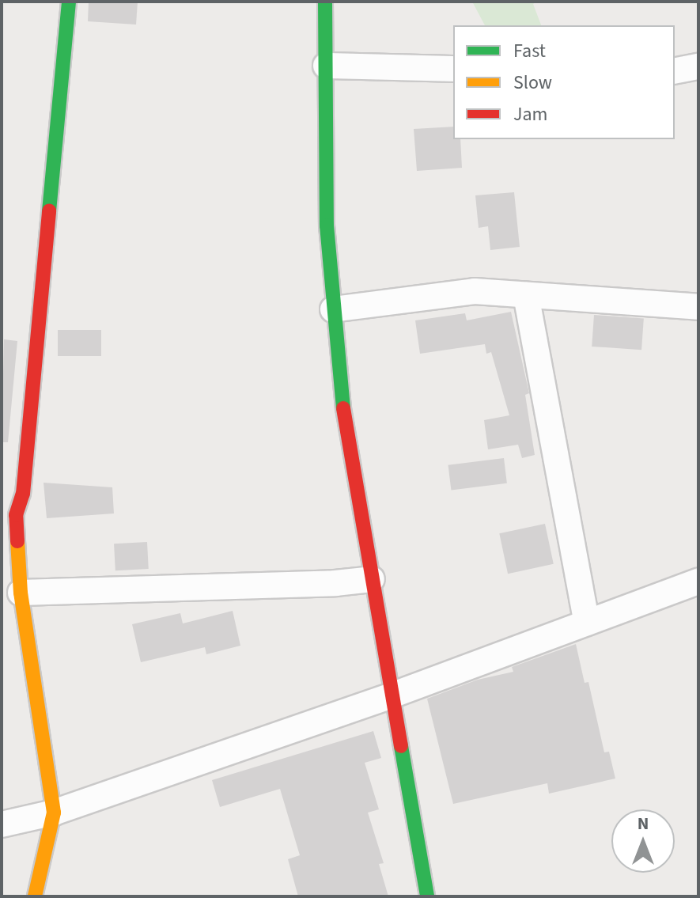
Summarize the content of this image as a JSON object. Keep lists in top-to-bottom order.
{
  "legend": ["Fast", "Slow", "Jam"],
  "north": "top"
}
